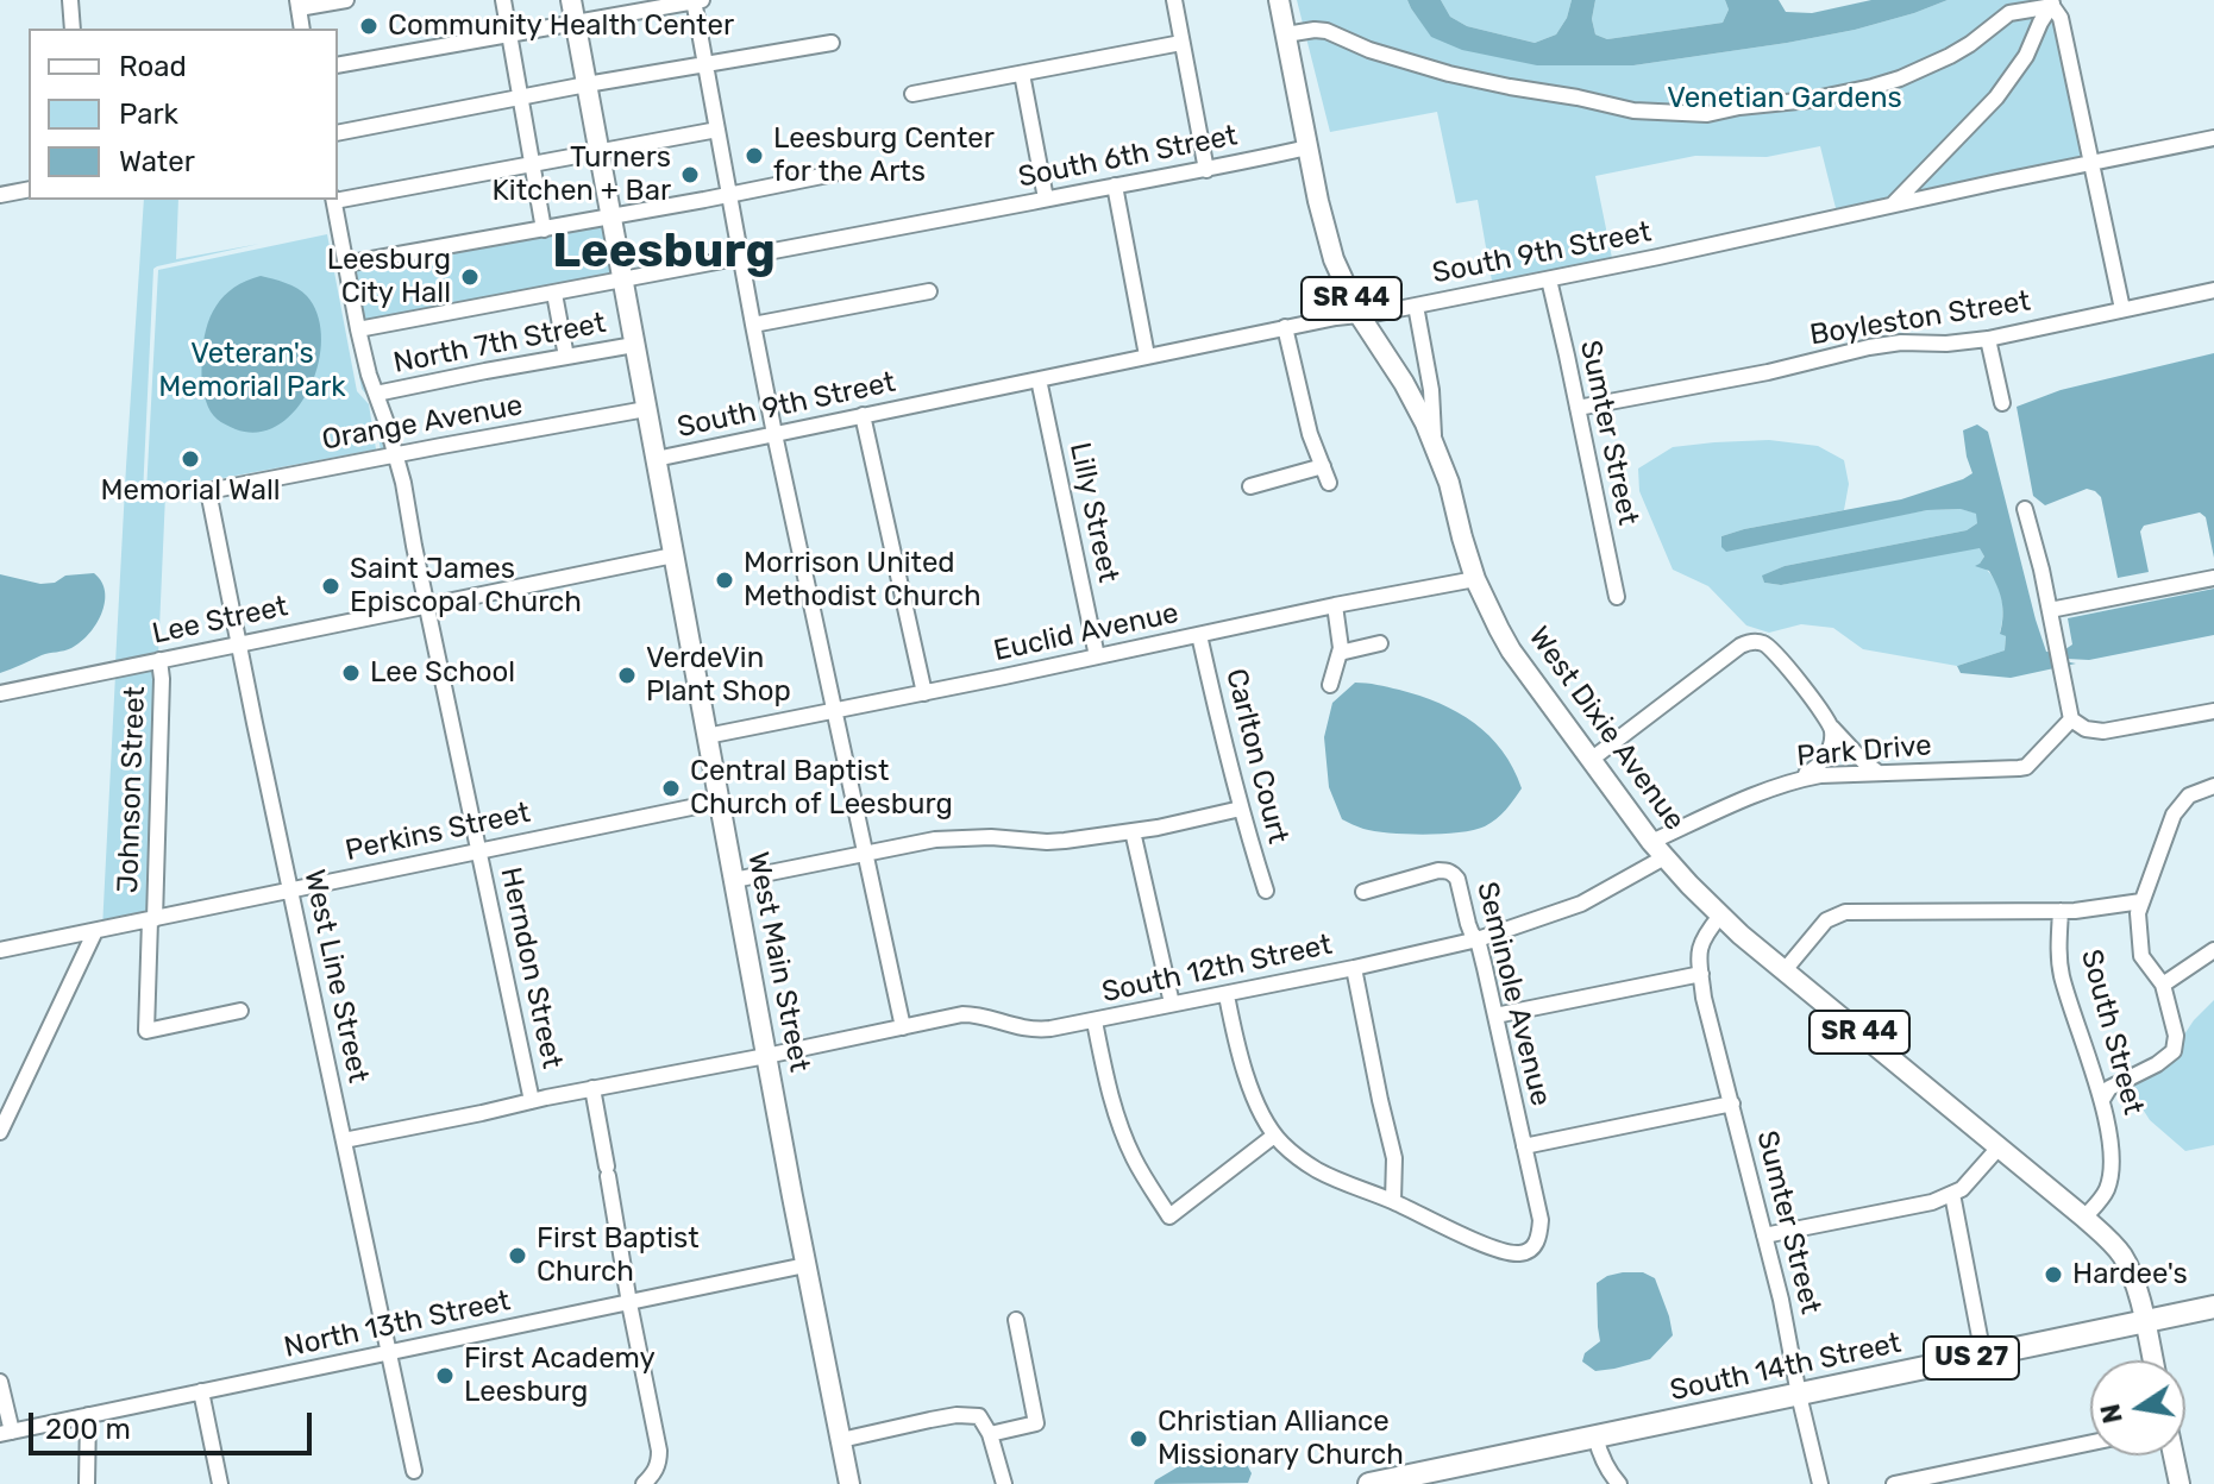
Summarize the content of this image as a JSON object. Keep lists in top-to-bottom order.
{
  "streets": {
    "highway": ["US 27", "South 14th Street"],
    "main road": ["SR 44", "West Dixie Avenue", "West Main Street"],
    "street": [
      "South 6th Street",
      "South 9th Street",
      "Boyleston Street",
      "North 7th Street",
      "Orange Avenue",
      "Sumter Street",
      "Lilly Street",
      "Lee Street",
      "Euclid Avenue",
      "Park Drive",
      "Carlton Court",
      "Johnson Street",
      "Perkins Street",
      "Herndon Street",
      "South 12th Street",
      "West Line Street",
      "Seminole Avenue",
      "South Street",
      "North 13th Street"
    ]
  },
  "crossings": [
    ["South 6th Street", "West Dixie Avenue"],
    ["South 6th Street", "West Main Street"],
    ["South 6th Street", "Herndon Street"],
    ["South 9th Street", "Sumter Street"],
    ["South 9th Street", "Lilly Street"],
    ["South 9th Street", "West Dixie Avenue"],
    ["South 9th Street", "West Main Street"],
    ["SR 44", "West Dixie Avenue"],
    ["SR 44", "South 14th Street"],
    ["Boyleston Street", "Sumter Street"],
    ["North 7th Street", "West Main Street"],
    ["North 7th Street", "Herndon Street"],
    ["Orange Avenue", "West Main Street"],
    ["Orange Avenue", "Herndon Street"],
    ["Orange Avenue", "West Line Street"],
    ["Sumter Street", "South 14th Street"],
    ["Lilly Street", "Euclid Avenue"],
    ["Lee Street", "Johnson Street"],
    ["Lee Street", "West Main Street"],
    ["Lee Street", "Herndon Street"],
    ["Lee Street", "West Line Street"],
    ["Euclid Avenue", "West Dixie Avenue"],
    ["Euclid Avenue", "Carlton Court"],
    ["Euclid Avenue", "West Main Street"],
    ["West Dixie Avenue", "Park Drive"],
    ["West Dixie Avenue", "South 12th Street"],
    ["West Dixie Avenue", "South Street"],
    ["West Dixie Avenue", "South 14th Street"],
    ["Park Drive", "South 12th Street"],
    ["Johnson Street", "Perkins Street"],
    ["Perkins Street", "West Main Street"],
    ["Perkins Street", "Herndon Street"],
    ["Perkins Street", "West Line Street"],
    ["West Main Street", "South 12th Street"],
    ["West Main Street", "North 13th Street"],
    ["Herndon Street", "South 12th Street"],
    ["South 12th Street", "West Line Street"],
    ["South 12th Street", "Seminole Avenue"],
    ["West Line Street", "North 13th Street"]
  ],
  "districts": ["Leesburg"],
  "parks": ["Venetian Gardens", "Veteran's Memorial Park"],
  "places": [
    "Community Health Center",
    "Leesburg Center for the Arts",
    "Turners Kitchen + Bar",
    "Leesburg City Hall",
    "Memorial Wall",
    "Morrison United Methodist Church",
    "Saint James Episcopal Church",
    "Lee School",
    "VerdeVin Plant Shop",
    "Central Baptist Church of Leesburg",
    "First Baptist Church",
    "Hardee's",
    "First Academy Leesburg",
    "Christian Alliance Missionary Church"
  ],
  "legend": ["Road", "Park", "Water"],
  "scale_bar": "200 m",
  "north": "left"
}
